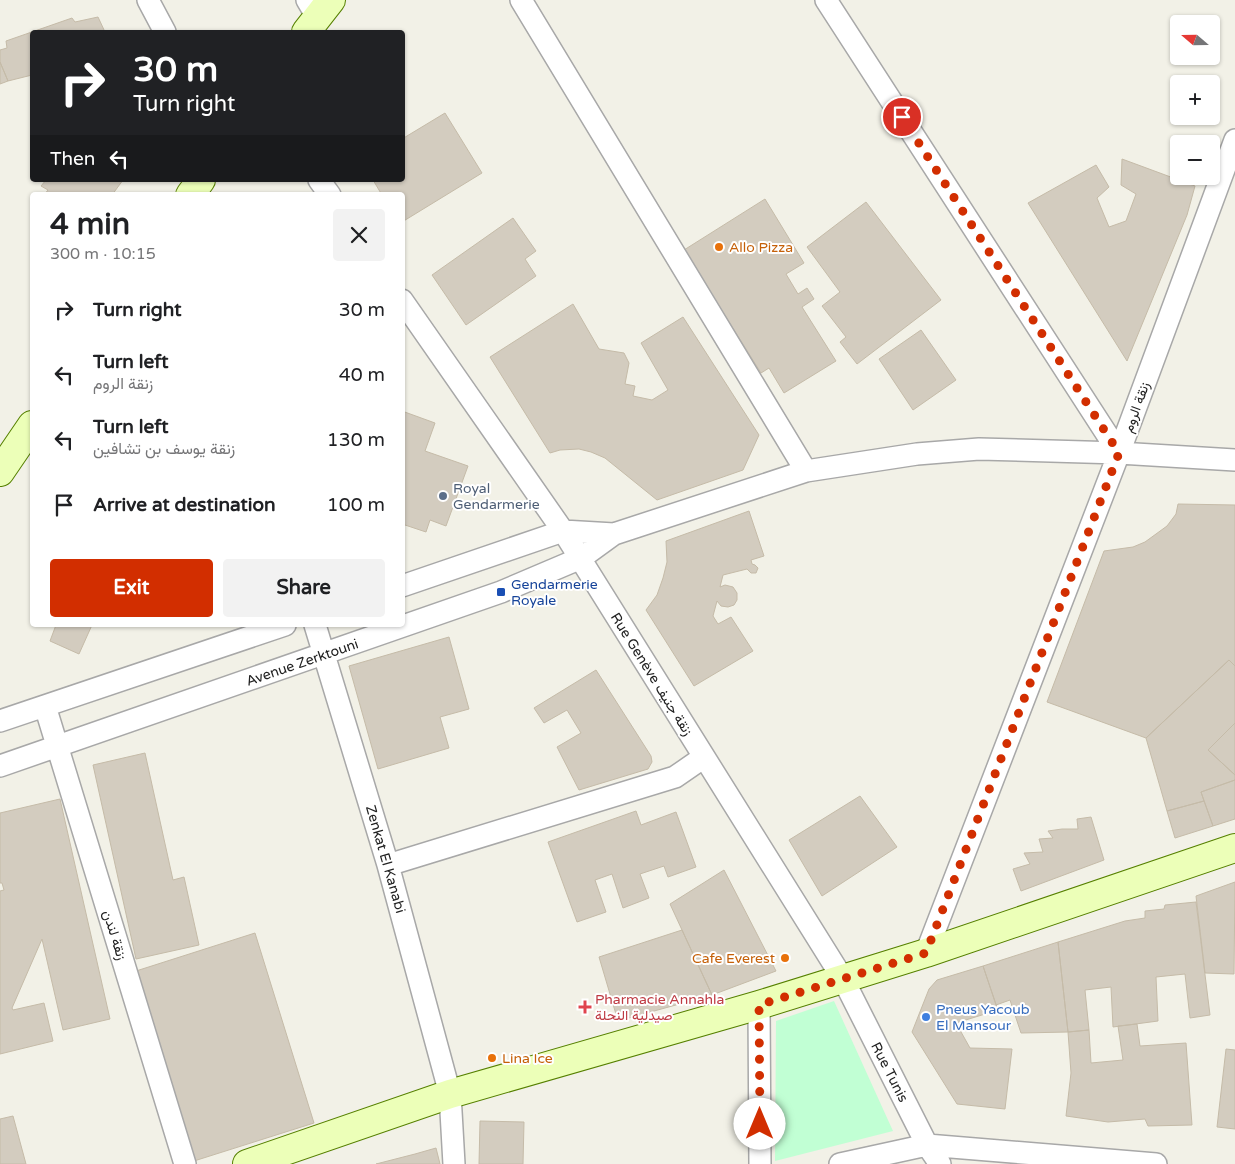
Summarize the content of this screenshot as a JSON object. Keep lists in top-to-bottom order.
{
  "streets": {
    "street": [
      "زنقة الروم",
      "Avenue Zerktouni",
      "Rue Genève زنقة جنيف",
      "Zenkat El Kanabi",
      "زنقة لندن",
      "Rue Tunis"
    ]
  },
  "crossings": [
    ["Avenue Zerktouni", "Rue Genève زنقة جنيف"],
    ["Avenue Zerktouni", "Zenkat El Kanabi"],
    ["Avenue Zerktouni", "زنقة لندن"],
    ["Rue Genève زنقة جنيف", "Rue Tunis"]
  ],
  "places": {
    "other": [
      "Allo Pizza",
      "Royal Gendarmerie",
      "Cafe Everest",
      "Pneus Yacoub El Mansour",
      "Lina Ice"
    ],
    "transit": ["Gendarmerie Royale"],
    "health": ["Pharmacie Annahla صيدلية النحلة"]
  },
  "north": "left",
  "page": {
    "map_buttons": ["+", "−"],
    "turn": ["30 m", "Turn right"],
    "then": "Then",
    "heading": ["4 min", "300 m · 10:15"],
    "list": [
      {
        "name": "Turn right",
        "value": "30 m"
      },
      {
        "name": "Turn left",
        "note": "زنقة الروم",
        "value": "40 m"
      },
      {
        "name": "Turn left",
        "note": "زنقة يوسف بن تشافين",
        "value": "130 m"
      },
      {
        "name": "Arrive at destination",
        "value": "100 m"
      }
    ],
    "buttons": ["Exit", "Share"]
  }
}
